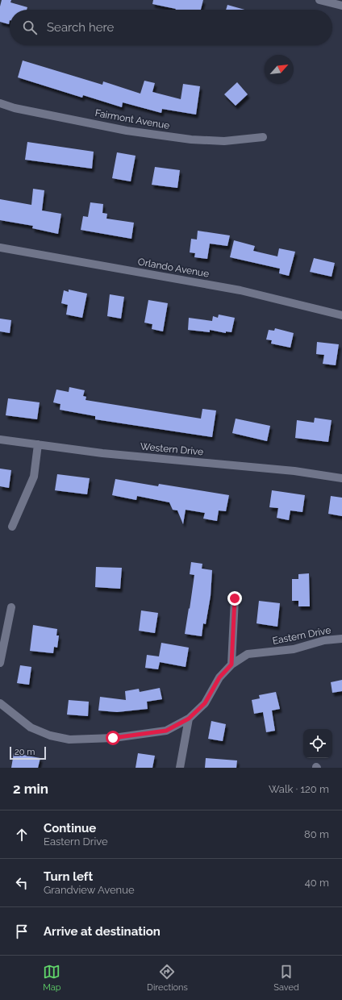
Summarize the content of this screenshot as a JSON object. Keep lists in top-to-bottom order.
{
  "streets": {
    "street": [
      "Fairmont Avenue",
      "Orlando Avenue",
      "Western Drive",
      "Eastern Drive"
    ]
  },
  "scale_bar": "20 m",
  "north": "top right",
  "page": {
    "search": "Search here",
    "scale": "20 m",
    "heading": ["2 min", "Walk · 120 m"],
    "list": [
      ["Continue", "Eastern Drive", "80 m"],
      ["Turn left", "Grandview Avenue", "40 m"],
      "Arrive at destination"
    ],
    "nav": ["Map", "Directions", "Saved"]
  }
}
